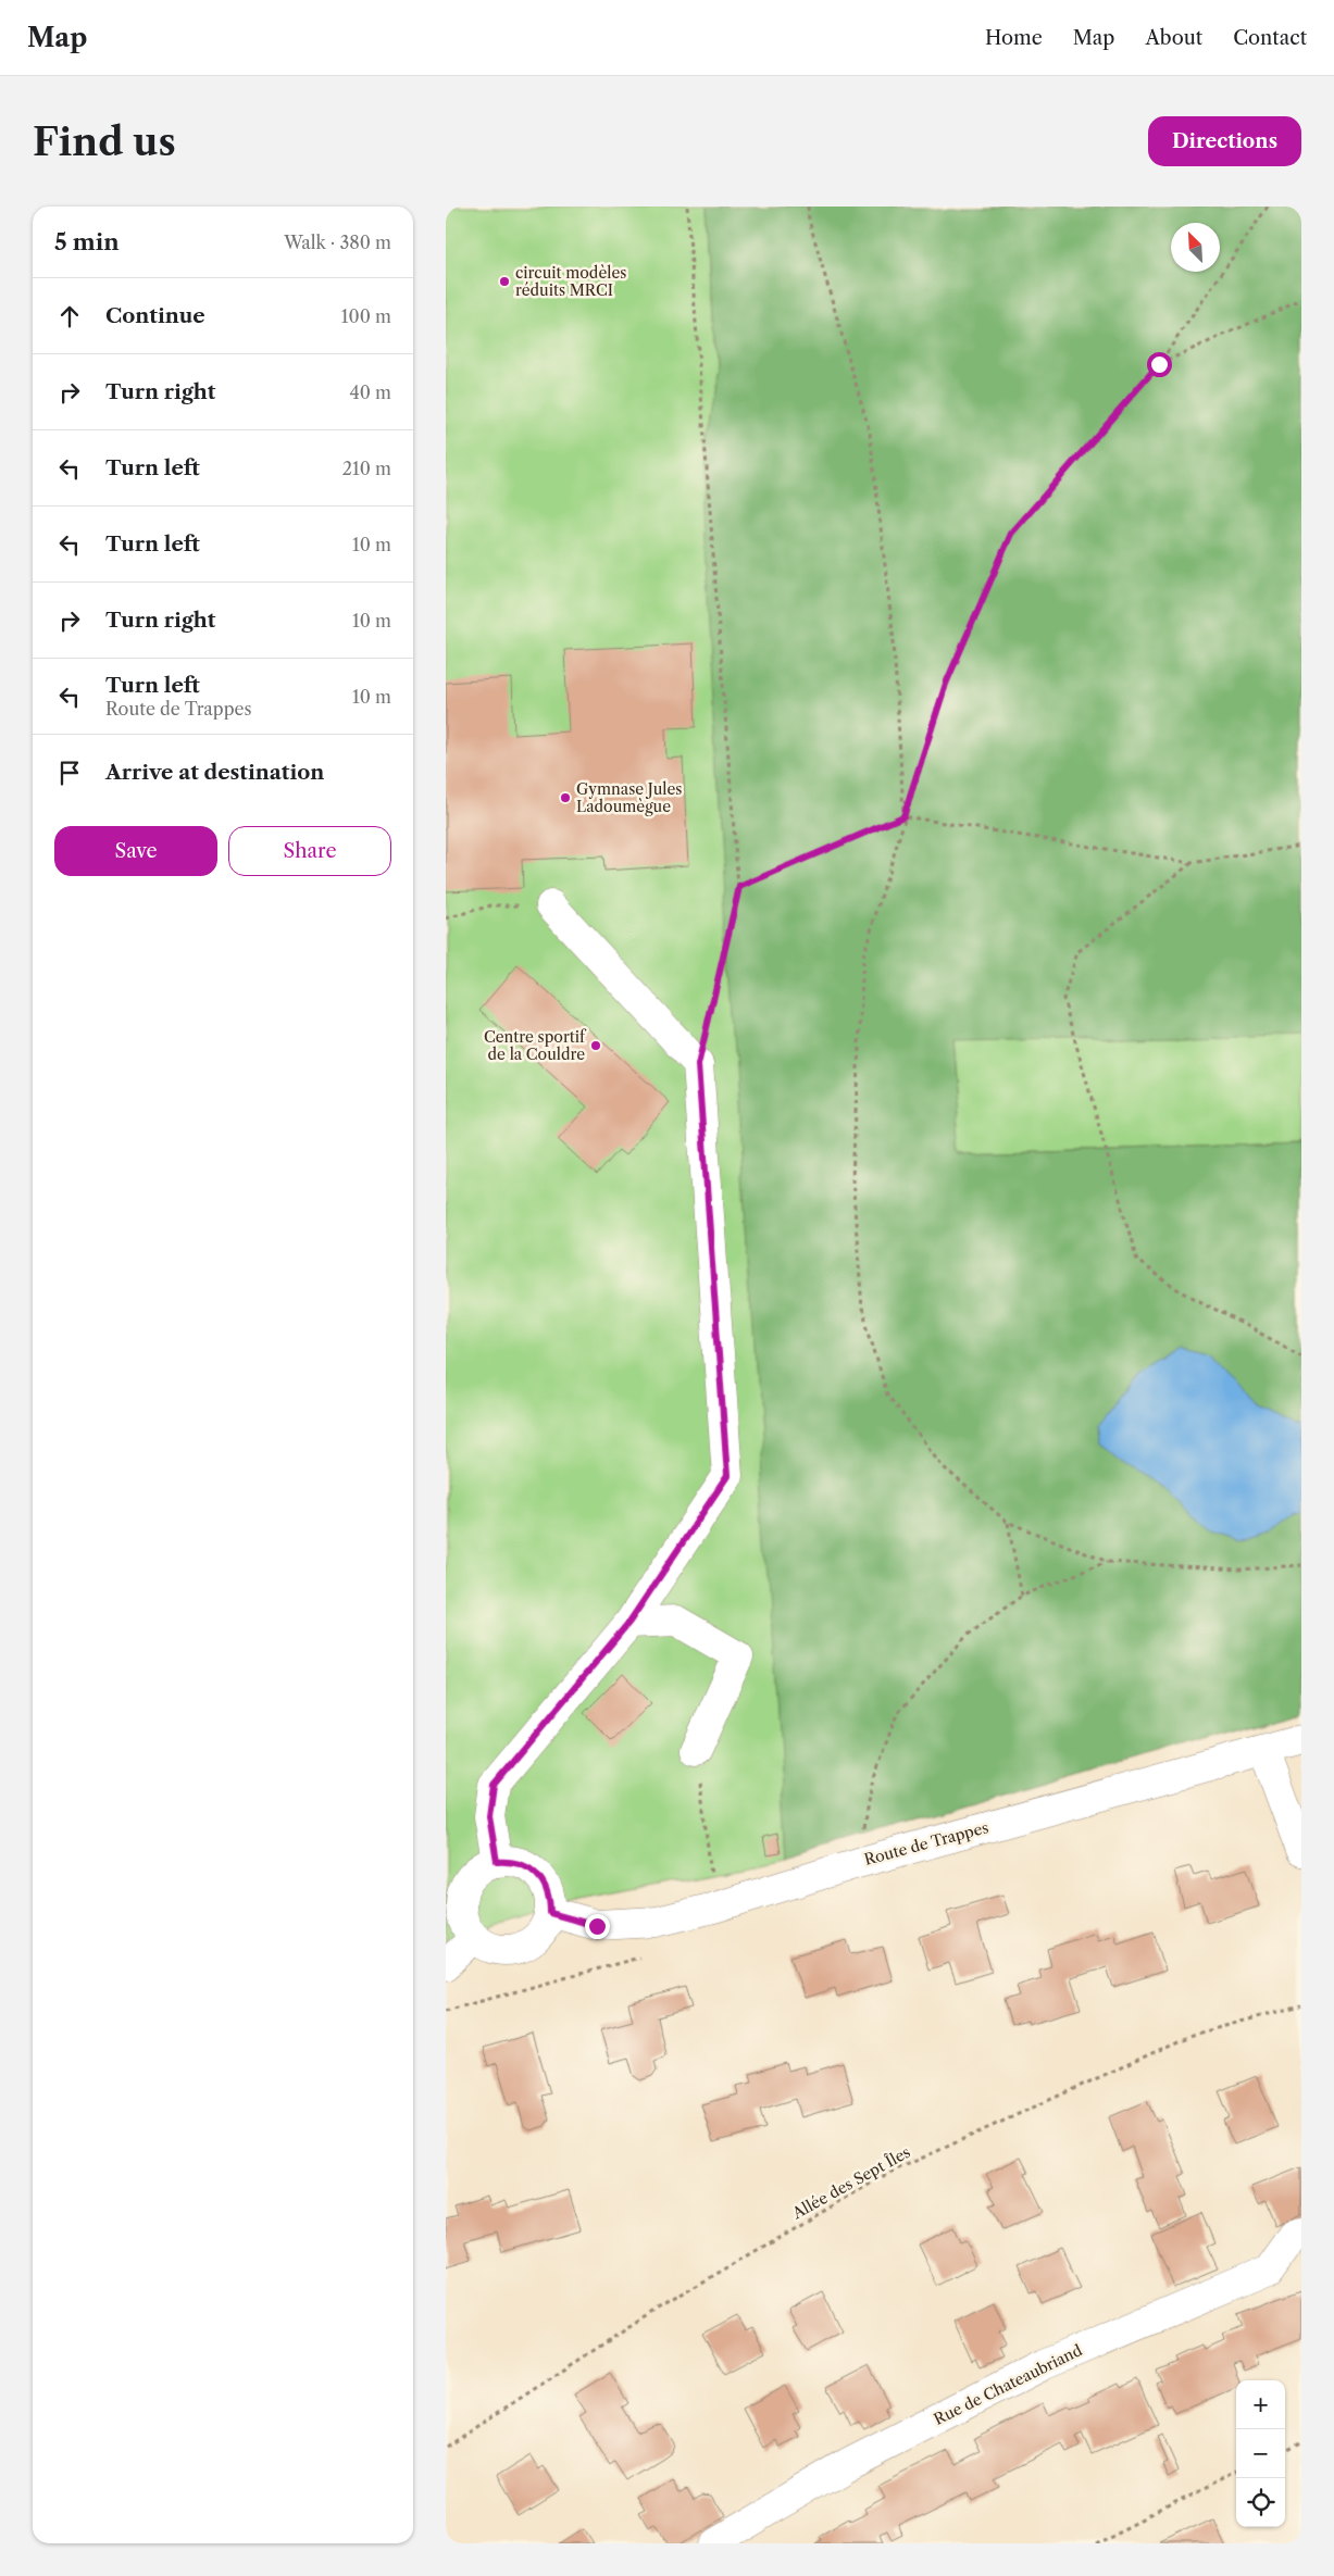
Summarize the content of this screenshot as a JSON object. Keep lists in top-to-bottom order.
{
  "streets": {
    "street": ["Route de Trappes", "Rue de Chateaubriand"],
    "path": ["Allée des Sept Îles"]
  },
  "places": ["circuit modèles réduits MRCI", "Gymnase Jules Ladoumègue", "Centre sportif de la Couldre"],
  "north": "top left",
  "page": {
    "header": "Map",
    "nav": [
      "Home",
      "Map",
      "About",
      "Contact"
    ],
    "buttons": [
      "Directions",
      ["Save", "Share"]
    ],
    "title": "Find us",
    "heading": ["5 min", "Walk · 380 m"],
    "list": [
      ["Continue", "100 m"],
      ["Turn right", "40 m"],
      ["Turn left", "210 m"],
      ["Turn left", "10 m"],
      ["Turn right", "10 m"],
      ["Turn left", "Route de Trappes", "10 m"],
      "Arrive at destination"
    ],
    "map_buttons": ["+", "−"]
  }
}
